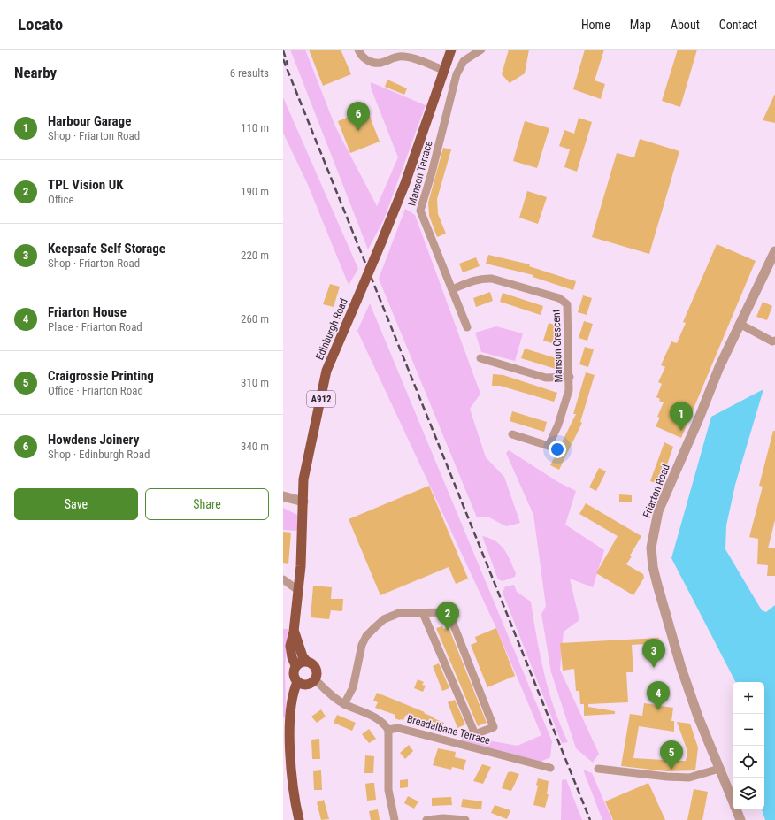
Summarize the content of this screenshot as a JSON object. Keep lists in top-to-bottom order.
{
  "streets": {
    "main road": ["Edinburgh Road", "A912"],
    "street": [
      "Manson Terrace",
      "Manson Crescent",
      "Friarton Road",
      "Breadalbane Terrace"
    ]
  },
  "crossings": [
    ["Manson Terrace", "Manson Crescent"]
  ],
  "page": {
    "header": "Locato",
    "nav": [
      "Home",
      "Map",
      "About",
      "Contact"
    ],
    "heading": ["Nearby", "6 results"],
    "list": [
      {
        "mark": "1",
        "name": "Harbour Garage",
        "note": "Shop · Friarton Road",
        "value": "110 m"
      },
      {
        "mark": "2",
        "name": "TPL Vision UK",
        "note": "Office",
        "value": "190 m"
      },
      {
        "mark": "3",
        "name": "Keepsafe Self Storage",
        "note": "Shop · Friarton Road",
        "value": "220 m"
      },
      {
        "mark": "4",
        "name": "Friarton House",
        "note": "Place · Friarton Road",
        "value": "260 m"
      },
      {
        "mark": "5",
        "name": "Craigrossie Printing",
        "note": "Office · Friarton Road",
        "value": "310 m"
      },
      {
        "mark": "6",
        "name": "Howdens Joinery",
        "note": "Shop · Edinburgh Road",
        "value": "340 m"
      }
    ],
    "pins": [
      "6",
      "1",
      "2",
      "3",
      "4",
      "5"
    ],
    "buttons": ["Save", "Share"],
    "map_buttons": ["+", "−"]
  }
}
